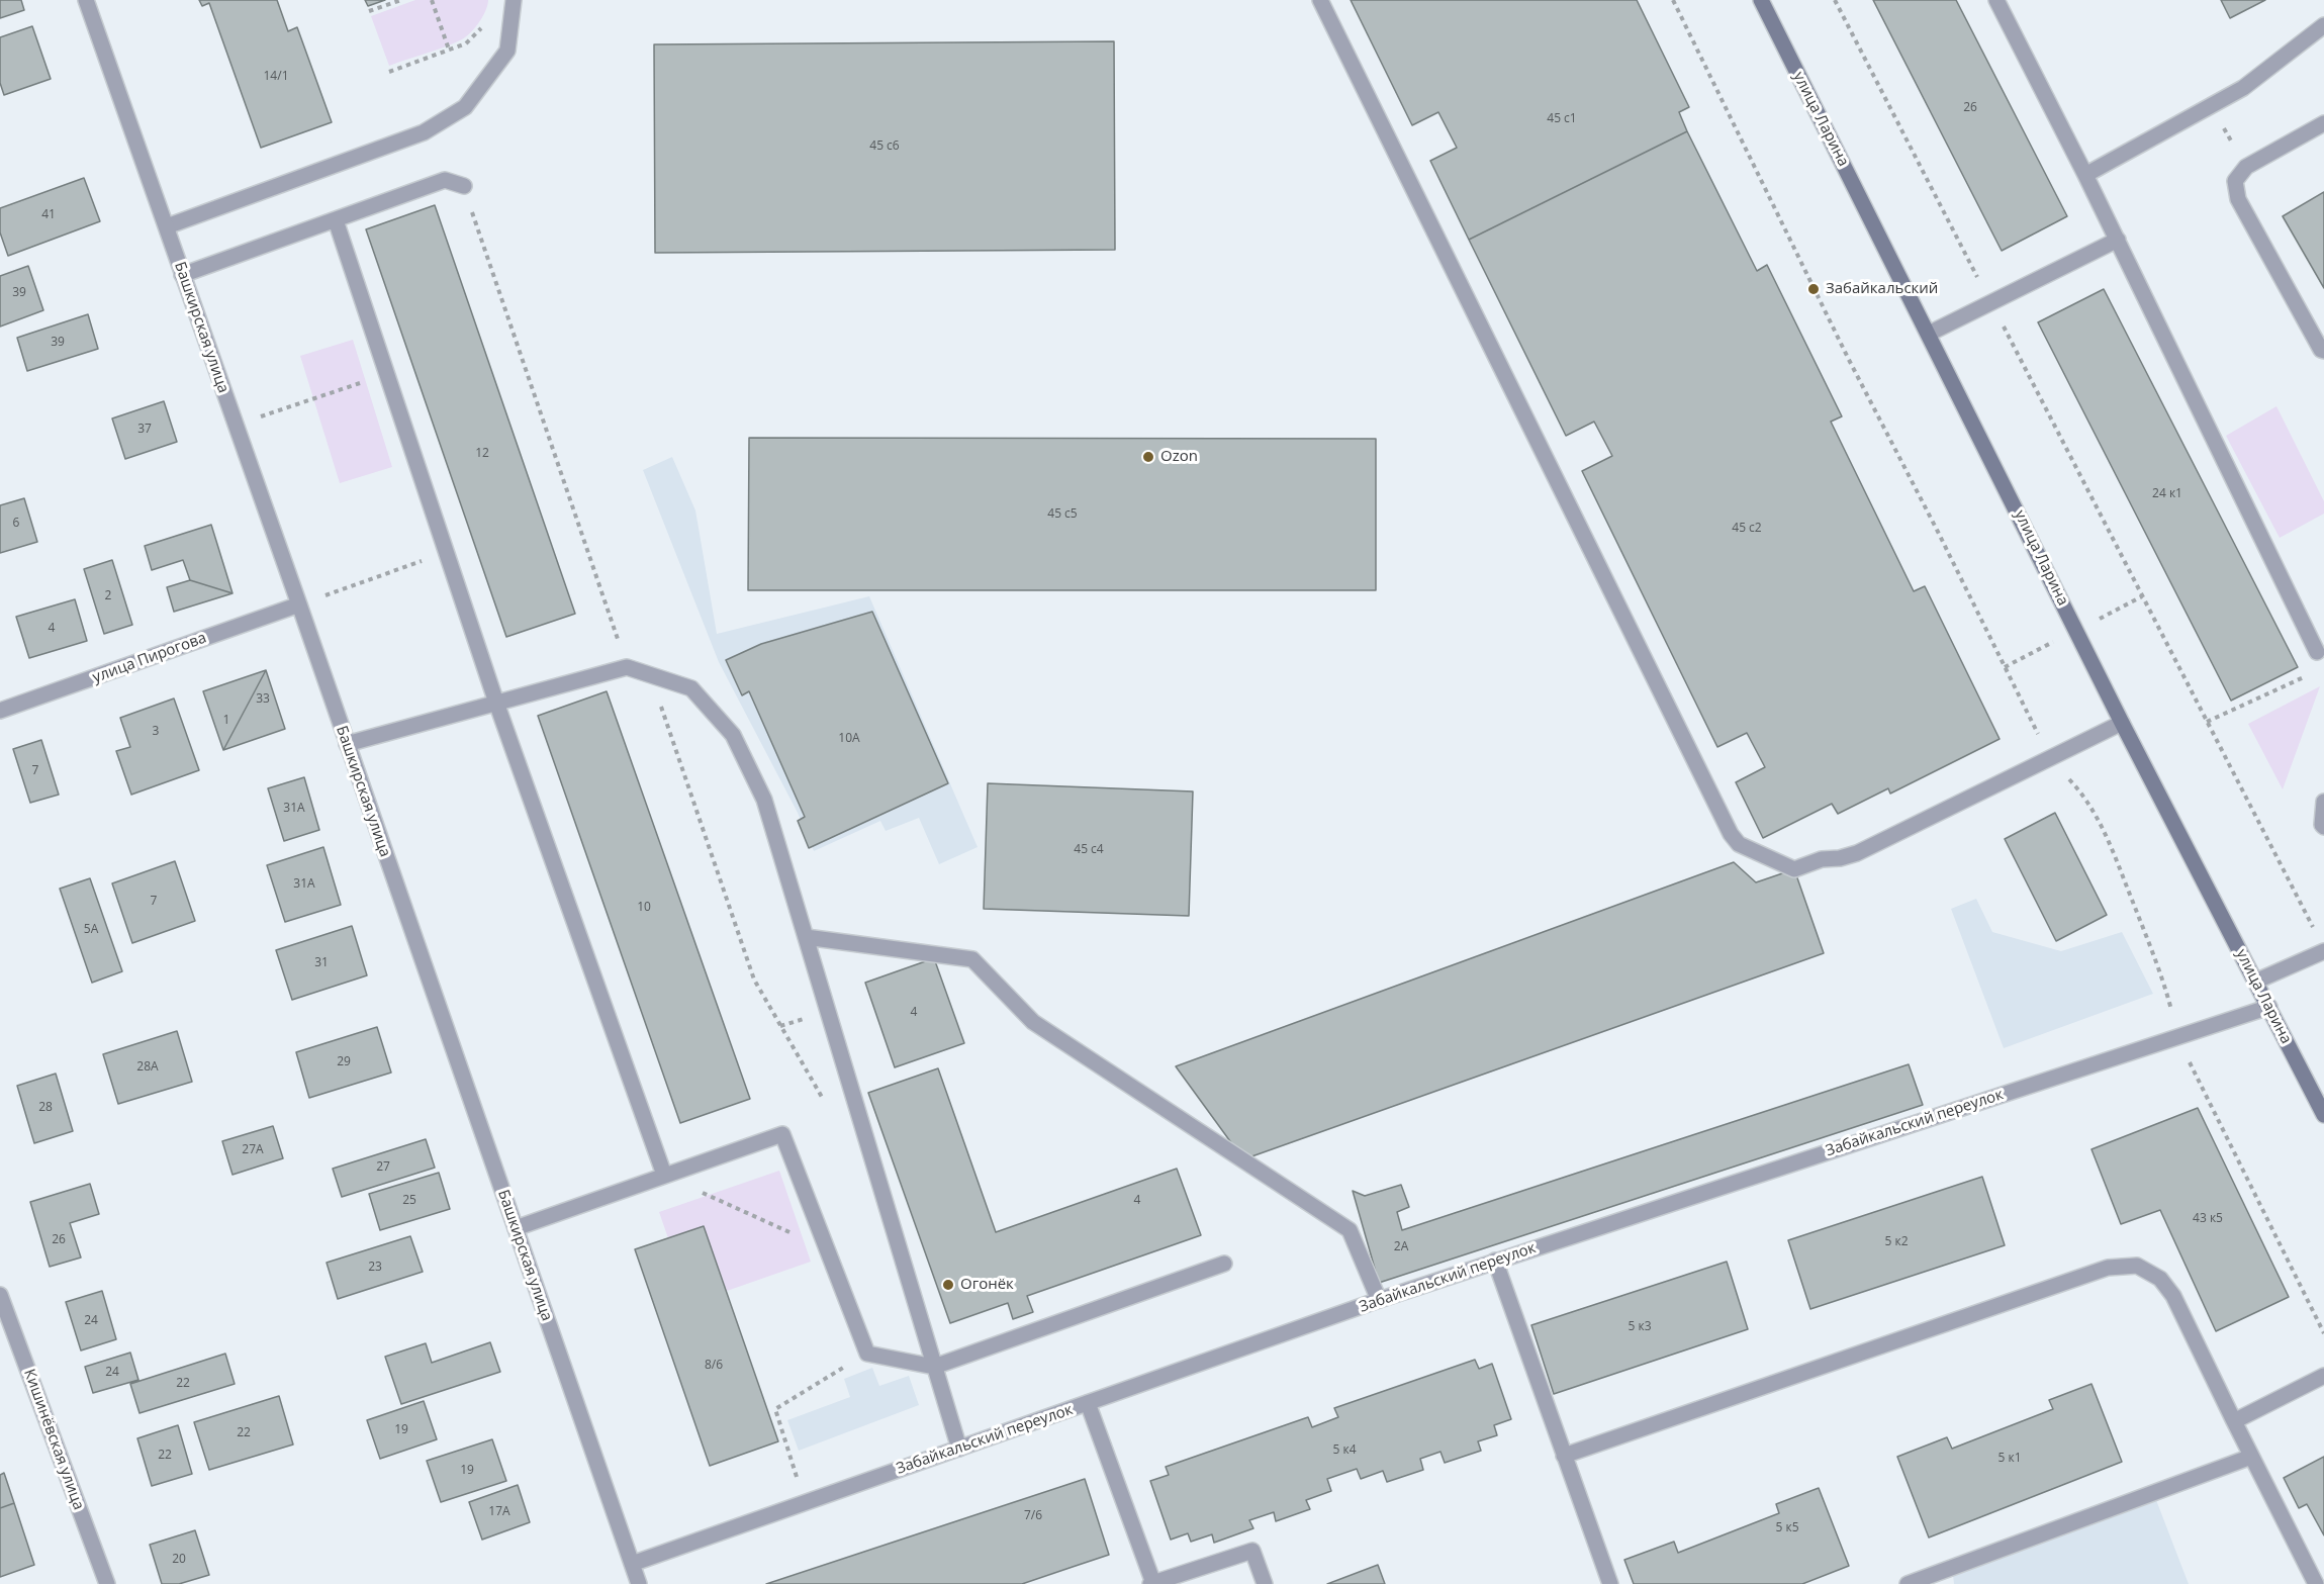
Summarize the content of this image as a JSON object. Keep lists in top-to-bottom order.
{
  "streets": {
    "main road": ["улица Ларина"],
    "street": [
      "Башкирская улица",
      "улица Пирогова",
      "Забайкальский переулок",
      "Кишинёвская улица"
    ]
  },
  "crossings": [
    ["улица Ларина", "Забайкальский переулок"],
    ["Башкирская улица", "улица Пирогова"],
    ["Башкирская улица", "Забайкальский переулок"]
  ],
  "places": ["Забайкальский", "Ozon", "Огонёк"],
  "house_numbers": [
    "14/1",
    "26",
    "45 с1",
    "45 с6",
    "41",
    "39",
    "39",
    "37",
    "12",
    "24 к1",
    "45 с5",
    "6",
    "45 с2",
    "2",
    "4",
    "33",
    "1",
    "3",
    "10А",
    "7",
    "31А",
    "45 с4",
    "31А",
    "7",
    "10",
    "5А",
    "31",
    "4",
    "29",
    "28А",
    "28",
    "27А",
    "27",
    "25",
    "4",
    "43 к5",
    "26",
    "5 к2",
    "2А",
    "23",
    "24",
    "5 к3",
    "8/6",
    "24",
    "22",
    "19",
    "22",
    "5 к4",
    "22",
    "5 к1",
    "19",
    "17А",
    "7/6",
    "5 к5",
    "20"
  ]
}
